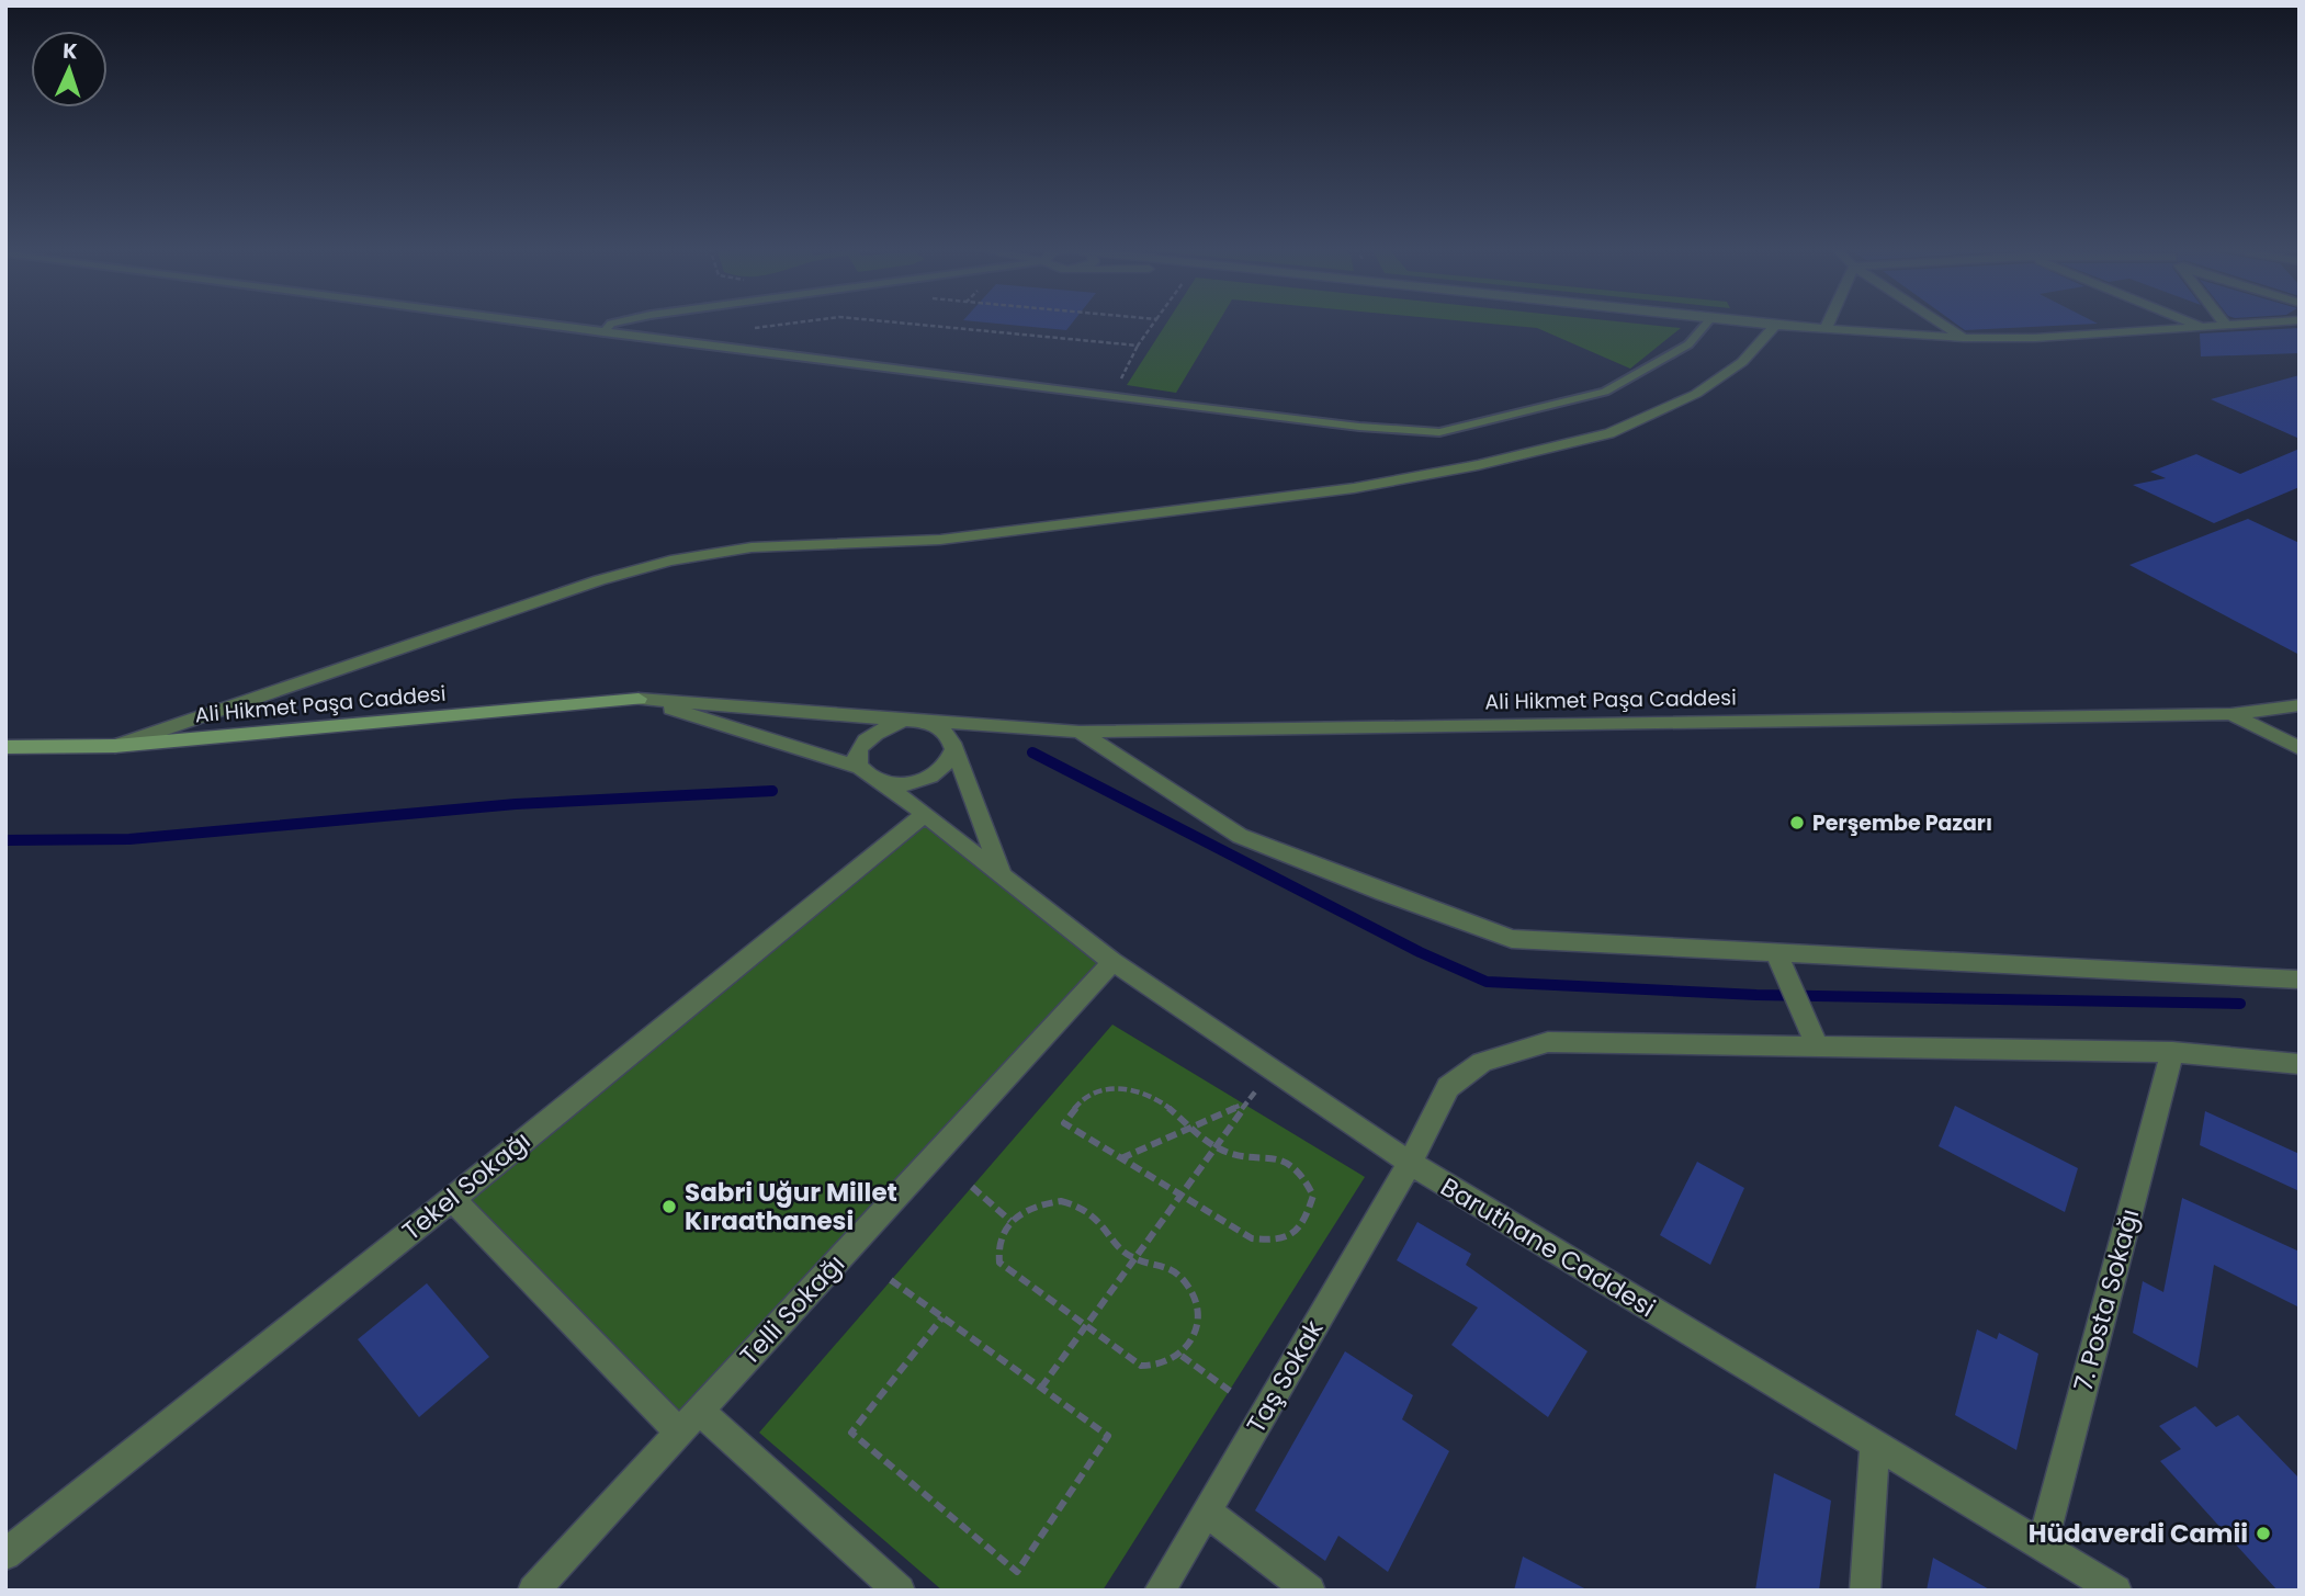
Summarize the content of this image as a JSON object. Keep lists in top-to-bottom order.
{
  "streets": {
    "main road": ["Ali Hikmet Paşa Caddesi"],
    "street": [
      "Tekel Sokağı",
      "Baruthane Caddesi",
      "7. Posta Sokağı",
      "Telli Sokağı",
      "Taş Sokak"
    ]
  },
  "crossings": [
    ["Ali Hikmet Paşa Caddesi", "Baruthane Caddesi"],
    ["Tekel Sokağı", "Baruthane Caddesi"],
    ["Baruthane Caddesi", "7. Posta Sokağı"],
    ["Baruthane Caddesi", "Telli Sokağı"],
    ["Baruthane Caddesi", "Taş Sokak"],
    ["7. Posta Sokağı", "Taş Sokak"]
  ],
  "places": ["Perşembe Pazarı", "Sabri Uğur Millet Kıraathanesi", "Hüdaverdi Camii"],
  "north": "top"
}
